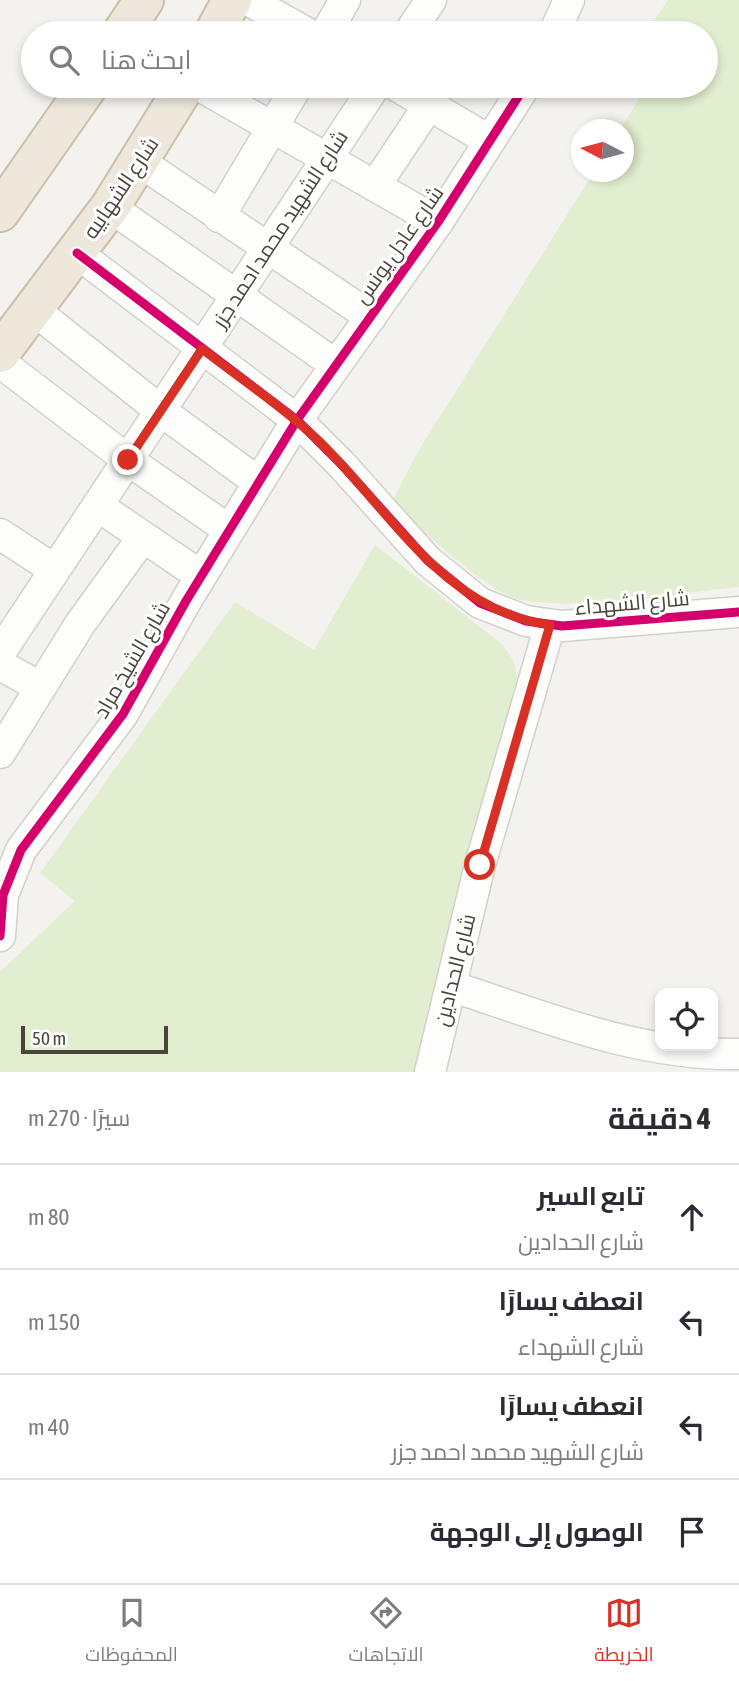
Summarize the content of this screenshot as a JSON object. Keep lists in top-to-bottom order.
{
  "streets": {
    "highway": ["شارع الشهابيه"],
    "street": [
      "شارع الشهيد محمد احمد جزر",
      "شارع عادل يونس",
      "شارع الشهداء",
      "شارع الشيخ مراد",
      "شارع الحدادين"
    ]
  },
  "crossings": [
    ["شارع الشهابيه", "شارع الشهداء"],
    ["شارع الشهيد محمد احمد جزر", "شارع الشهداء"],
    ["شارع عادل يونس", "شارع الشهداء"],
    ["شارع عادل يونس", "شارع الشيخ مراد"],
    ["شارع الشهداء", "شارع الشيخ مراد"],
    ["شارع الشهداء", "شارع الحدادين"]
  ],
  "scale_bar": "50 m",
  "north": "left",
  "page": {
    "search": "ابحث هنا",
    "scale": "50 m",
    "heading": ["4 دقيقة", "سيرًا · 270 m"],
    "list": [
      ["تابع السير", "شارع الحدادين", "80 m"],
      ["انعطف يسارًا", "شارع الشهداء", "150 m"],
      ["انعطف يسارًا", "شارع الشهيد محمد احمد جزر", "40 m"],
      "الوصول إلى الوجهة"
    ],
    "nav": ["الخريطة", "الاتجاهات", "المحفوظات"]
  }
}
